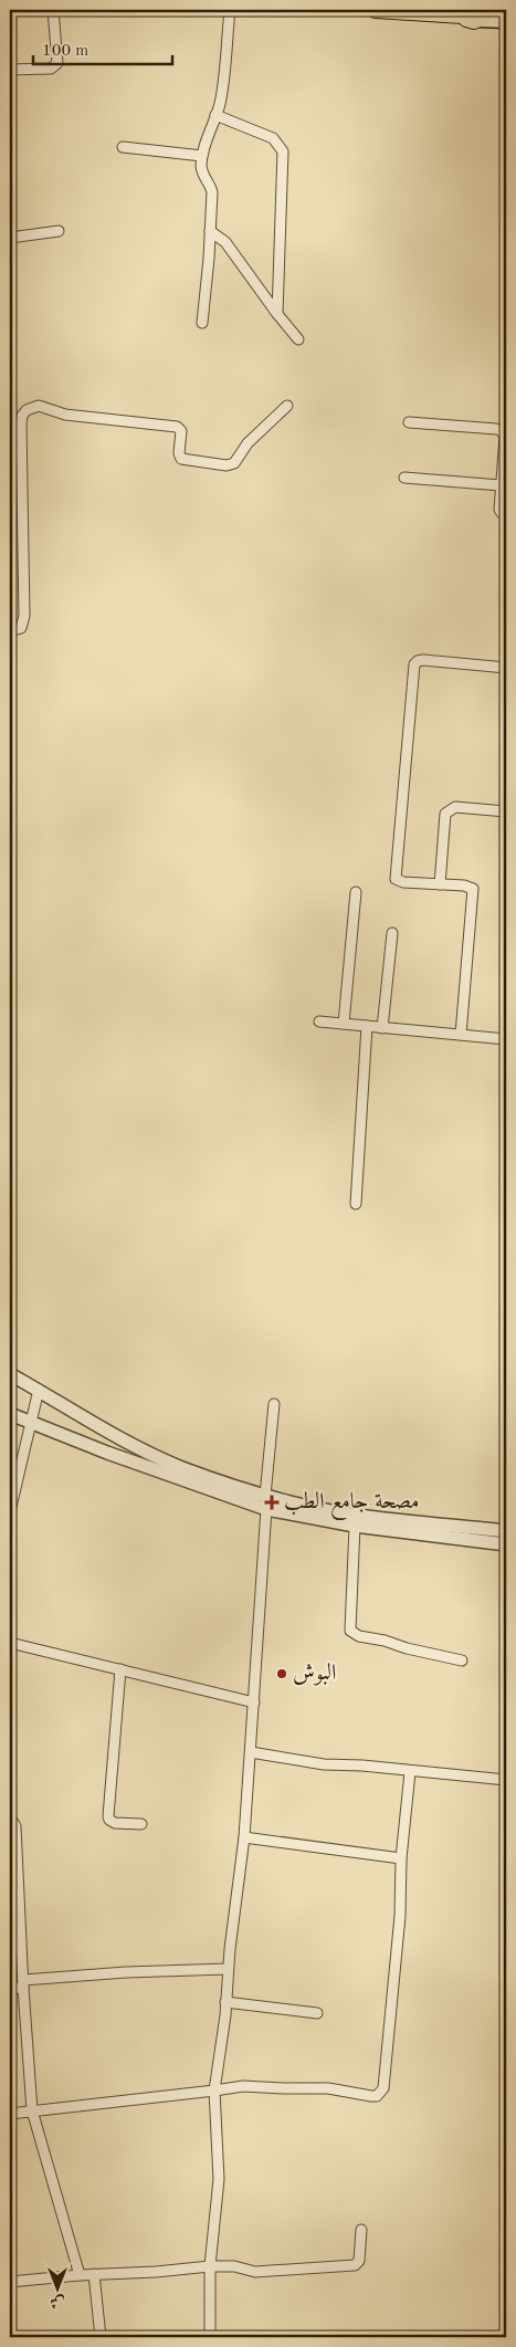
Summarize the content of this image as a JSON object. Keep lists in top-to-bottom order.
{
  "places": {
    "health": ["مصحة جامع الطب"],
    "other": ["البوش"]
  },
  "scale_bar": "100 m",
  "north": "bottom"
}
